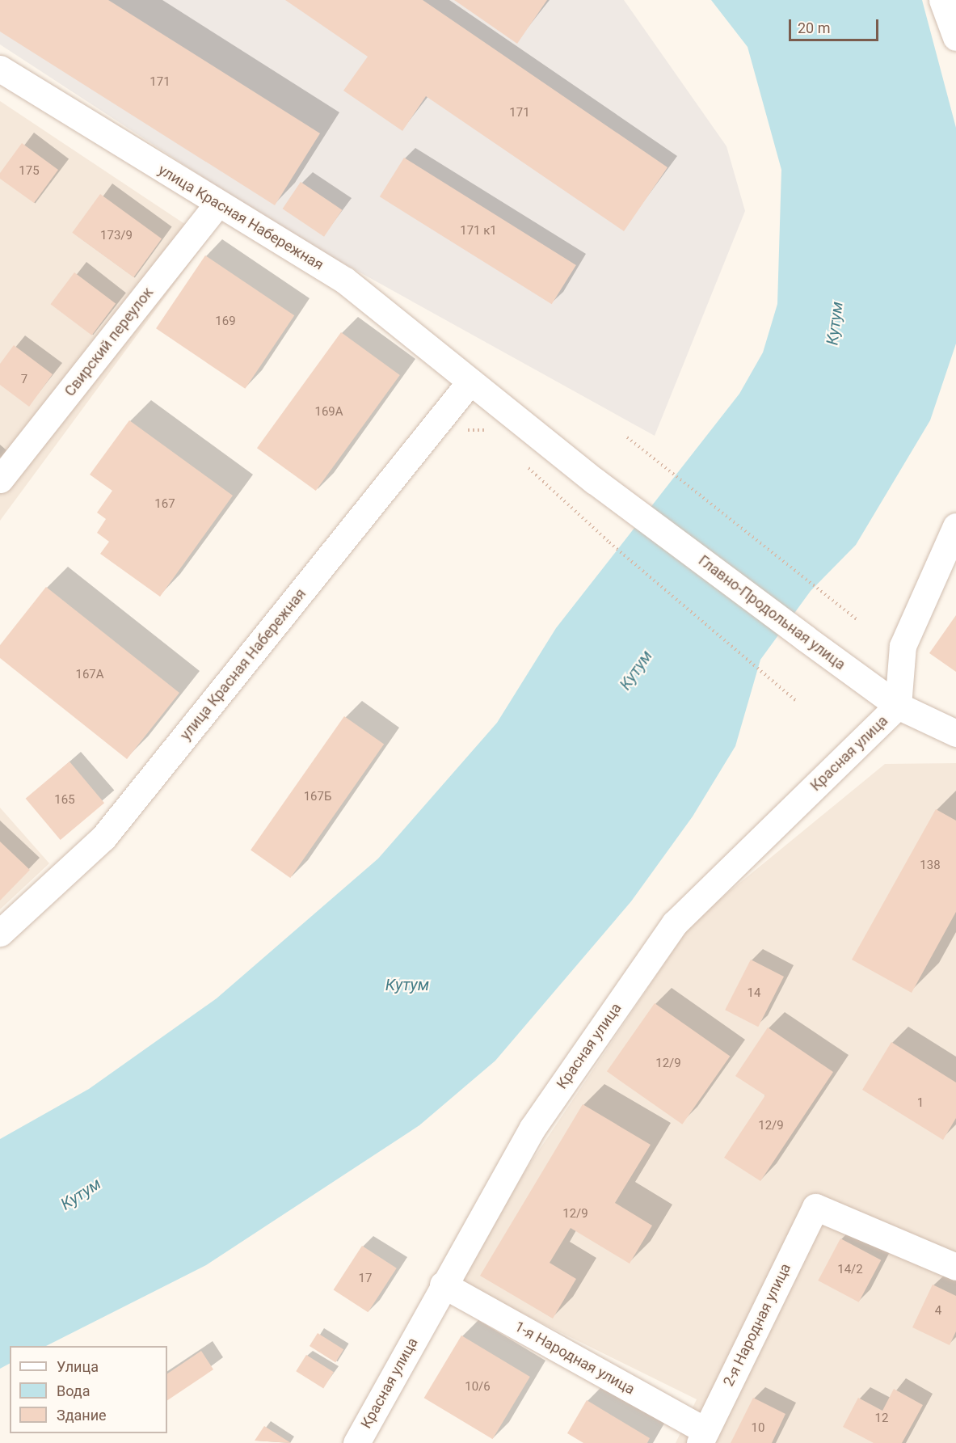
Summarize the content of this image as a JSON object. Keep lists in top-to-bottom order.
{
  "streets": {
    "street": [
      "улица Красная Набережная",
      "Свирский переулок",
      "Главно-Продольная улица",
      "Красная улица",
      "2-я Народная улица",
      "1-я Народная улица"
    ]
  },
  "crossings": [
    ["улица Красная Набережная", "Свирский переулок"],
    ["улица Красная Набережная", "Главно-Продольная улица"],
    ["Главно-Продольная улица", "Красная улица"],
    ["Красная улица", "1-я Народная улица"],
    ["2-я Народная улица", "1-я Народная улица"]
  ],
  "water": ["Кутум"],
  "house_numbers": [
    "171",
    "171",
    "175",
    "171 к1",
    "173/9",
    "169",
    "7",
    "169А",
    "167",
    "167А",
    "167Б",
    "165",
    "138",
    "14",
    "12/9",
    "1",
    "12/9",
    "12/9",
    "14/2",
    "17",
    "4",
    "10/6",
    "12",
    "10"
  ],
  "legend": ["Улица", "Вода", "Здание"],
  "scale_bar": "20 m"
}
